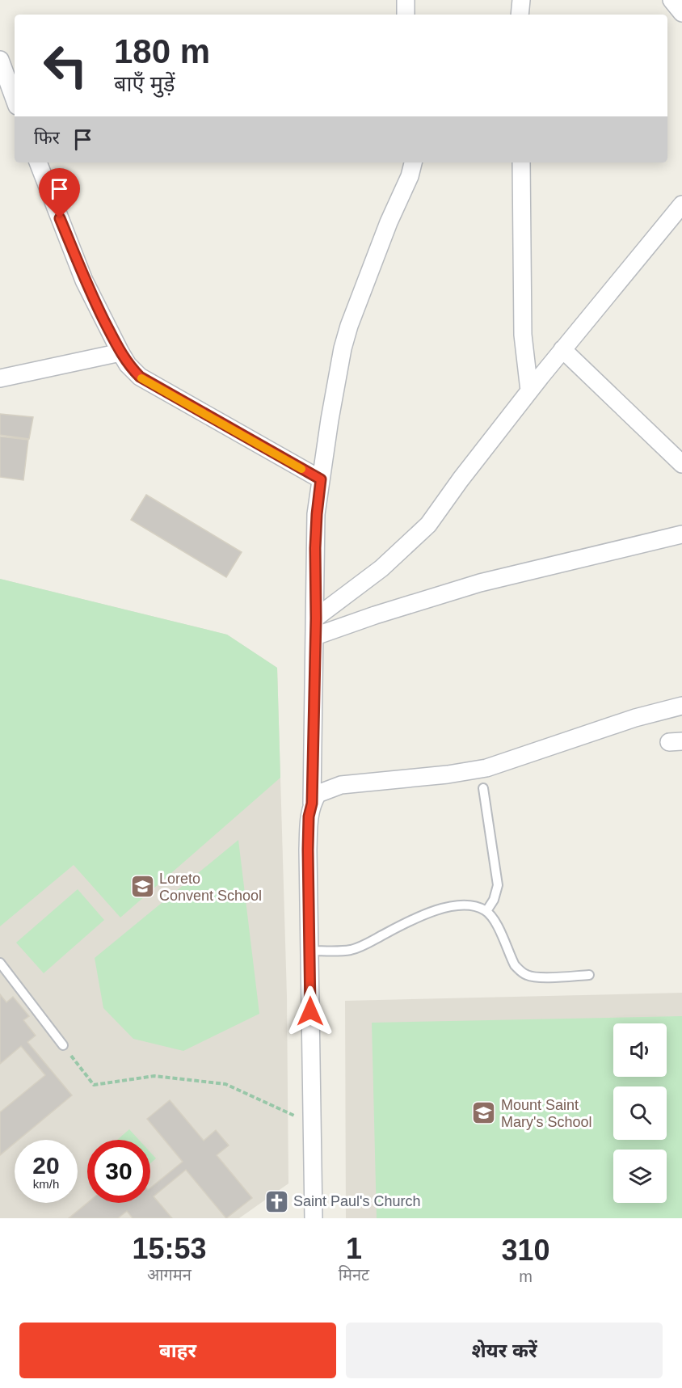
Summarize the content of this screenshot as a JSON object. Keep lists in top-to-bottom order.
{
  "places": {
    "school or university": ["Loreto Convent School", "Mount Saint Mary's School"],
    "church": ["Saint Paul's Church"]
  },
  "page": {
    "turn": ["180 m", "बाएँ मुड़ें"],
    "then": "फिर",
    "speed": "20 km/h",
    "limit": "30",
    "eta": [
      "15:53",
      "आगमन",
      "1",
      "मिनट",
      "310",
      "m"
    ],
    "buttons": ["बाहर", "शेयर करें"]
  }
}
